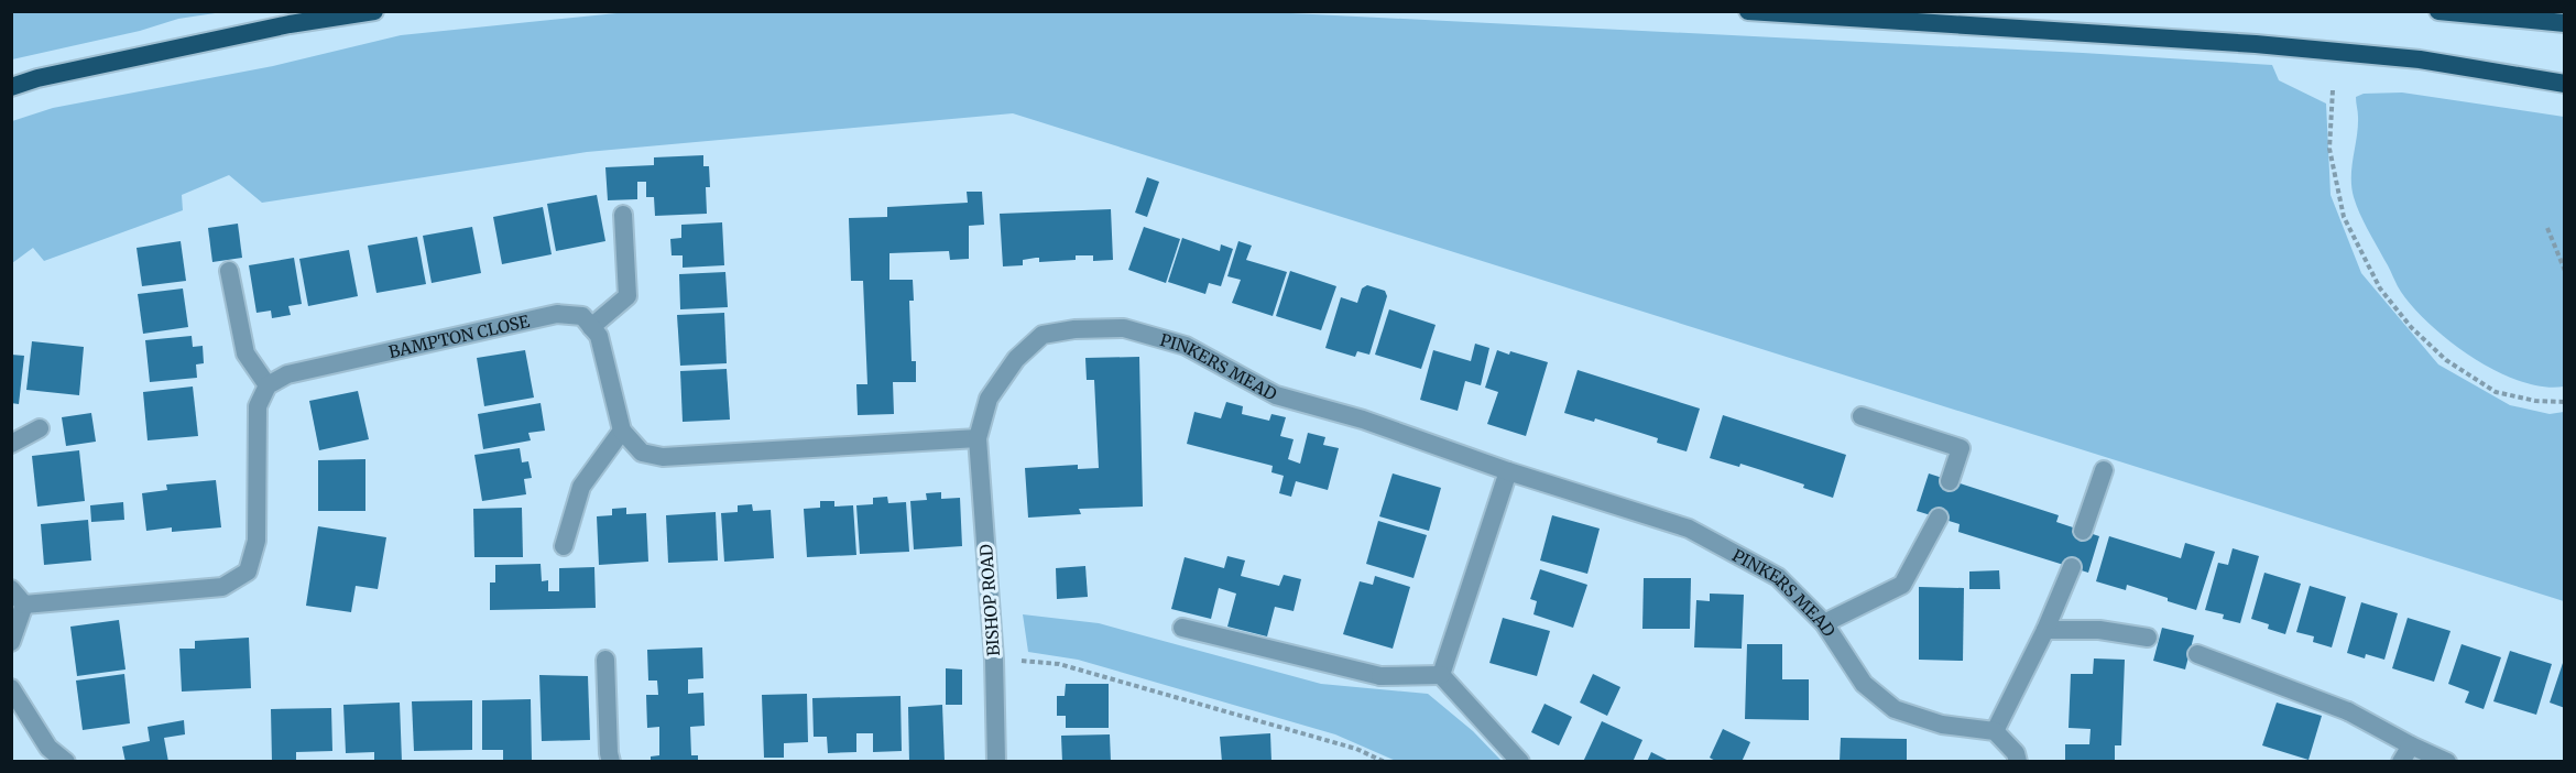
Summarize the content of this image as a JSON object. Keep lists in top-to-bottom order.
{
  "streets": {
    "street": ["BAMPTON CLOSE", "PINKERS MEAD", "BISHOP ROAD"]
  },
  "crossings": [
    ["PINKERS MEAD", "BISHOP ROAD"]
  ]
}
